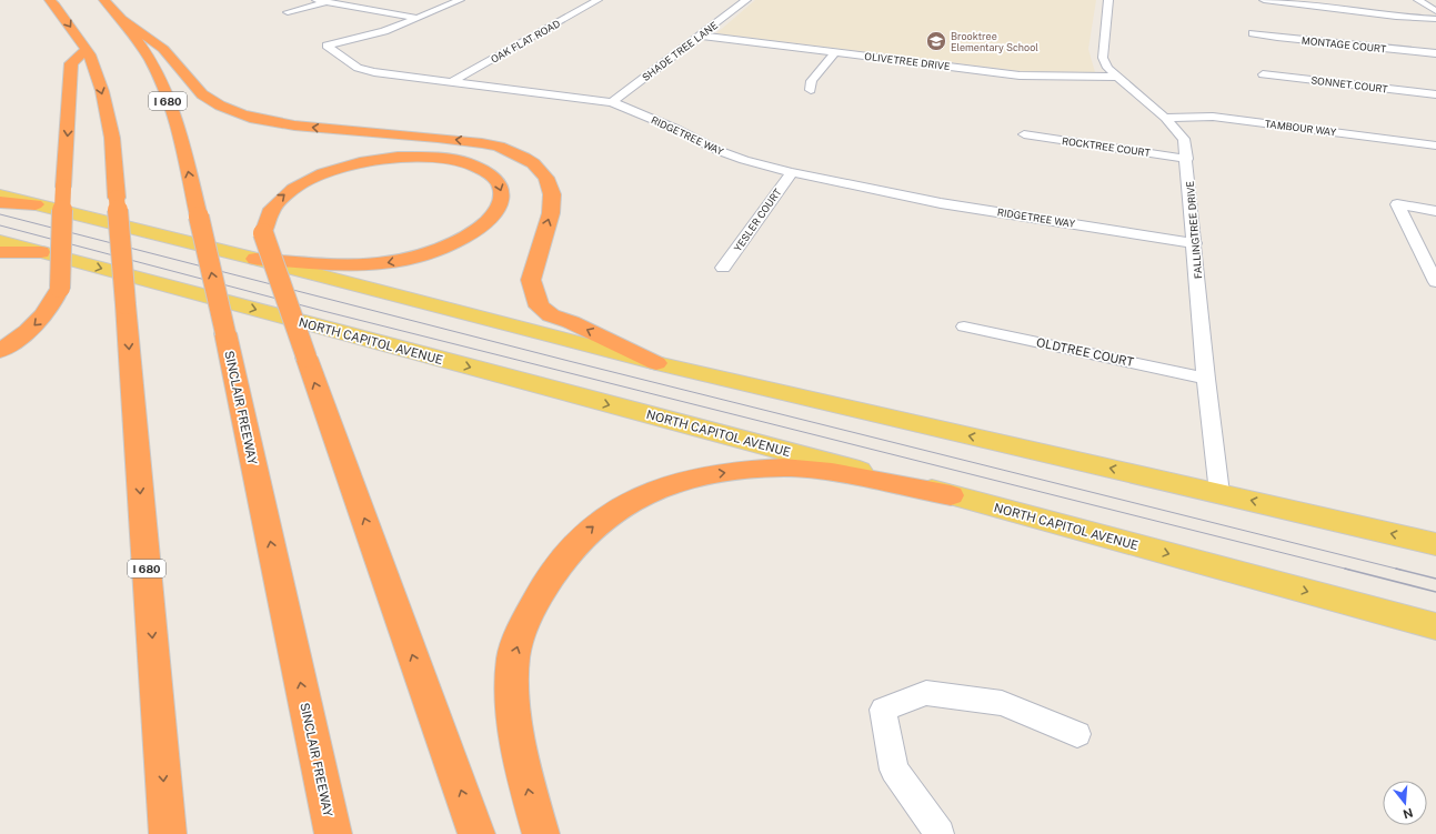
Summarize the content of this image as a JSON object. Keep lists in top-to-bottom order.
{
  "streets": {
    "highway": ["I 680", "SINCLAIR FREEWAY"],
    "main road": ["NORTH CAPITOL AVENUE"],
    "street": [
      "OAK FLAT ROAD",
      "MONTAGE COURT",
      "SHADE TREE LANE",
      "OLIVETREE DRIVE",
      "SONNET COURT",
      "TAMBOUR WAY",
      "RIDGETREE WAY",
      "ROCKTREE COURT",
      "YESLER COURT",
      "FALLINGTREE DRIVE",
      "OLDTREE COURT"
    ]
  },
  "crossings": [
    ["OAK FLAT ROAD", "RIDGETREE WAY"],
    ["SHADE TREE LANE", "OLIVETREE DRIVE"],
    ["SHADE TREE LANE", "RIDGETREE WAY"],
    ["OLIVETREE DRIVE", "FALLINGTREE DRIVE"],
    ["TAMBOUR WAY", "FALLINGTREE DRIVE"],
    ["RIDGETREE WAY", "YESLER COURT"],
    ["RIDGETREE WAY", "FALLINGTREE DRIVE"],
    ["ROCKTREE COURT", "FALLINGTREE DRIVE"],
    ["FALLINGTREE DRIVE", "OLDTREE COURT"]
  ],
  "places": {
    "school or university": ["Brooktree Elementary School"]
  },
  "north": "bottom"
}
